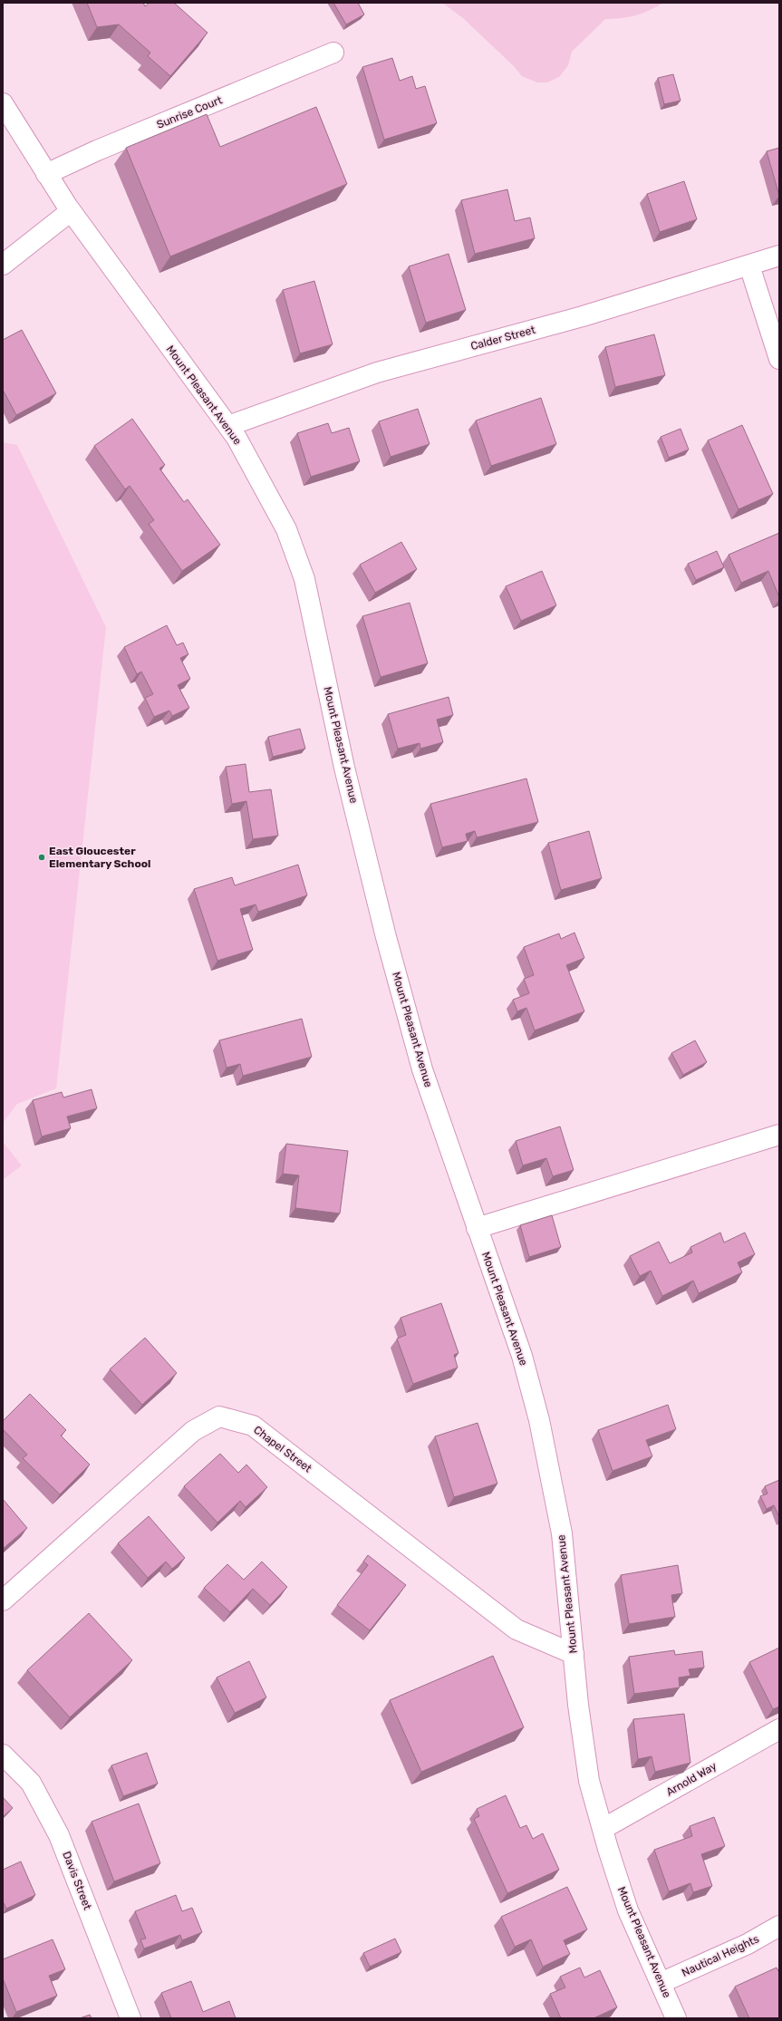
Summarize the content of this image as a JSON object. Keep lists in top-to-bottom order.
{
  "streets": {
    "street": [
      "Sunrise Court",
      "Calder Street",
      "Mount Pleasant Avenue",
      "Chapel Street",
      "Arnold Way",
      "Davis Street",
      "Nautical Heights"
    ]
  },
  "crossings": [
    ["Sunrise Court", "Mount Pleasant Avenue"],
    ["Calder Street", "Mount Pleasant Avenue"],
    ["Mount Pleasant Avenue", "Chapel Street"],
    ["Mount Pleasant Avenue", "Arnold Way"],
    ["Mount Pleasant Avenue", "Nautical Heights"]
  ],
  "places": ["East Gloucester Elementary School"]
}
